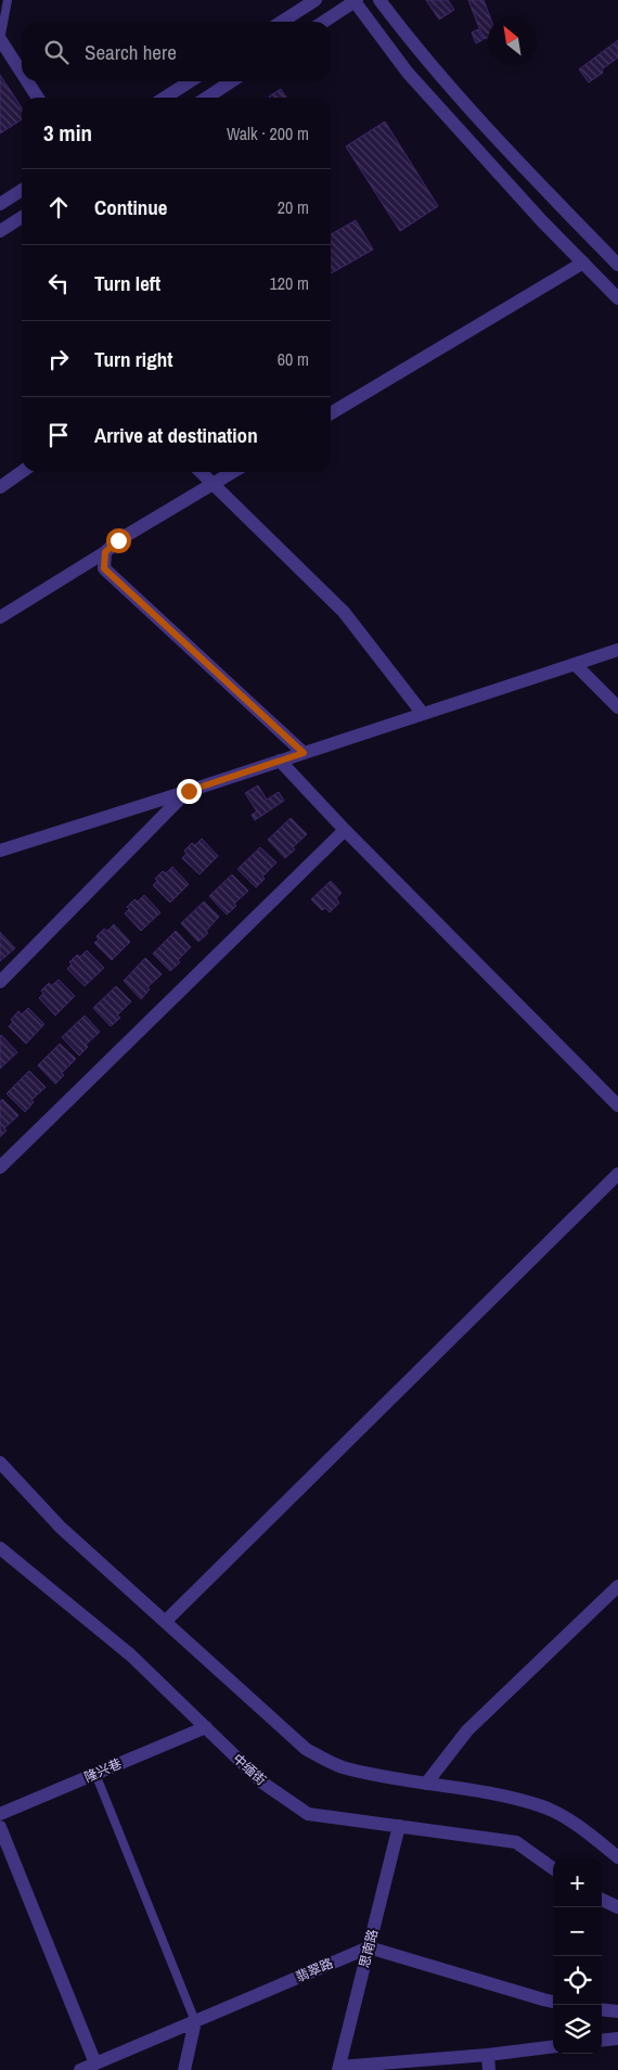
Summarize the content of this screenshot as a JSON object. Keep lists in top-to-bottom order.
{
  "streets": {
    "street": [
      "中缅街",
      "隆兴巷",
      "思南路",
      "翡翠路"
    ]
  },
  "crossings": [
    ["中缅街", "隆兴巷"],
    ["中缅街", "思南路"],
    ["思南路", "翡翠路"]
  ],
  "north": "top left",
  "page": {
    "search": "Search here",
    "heading": ["3 min", "Walk · 200 m"],
    "list": [
      ["Continue", "20 m"],
      ["Turn left", "120 m"],
      ["Turn right", "60 m"],
      "Arrive at destination"
    ],
    "map_buttons": ["+", "−"]
  }
}
